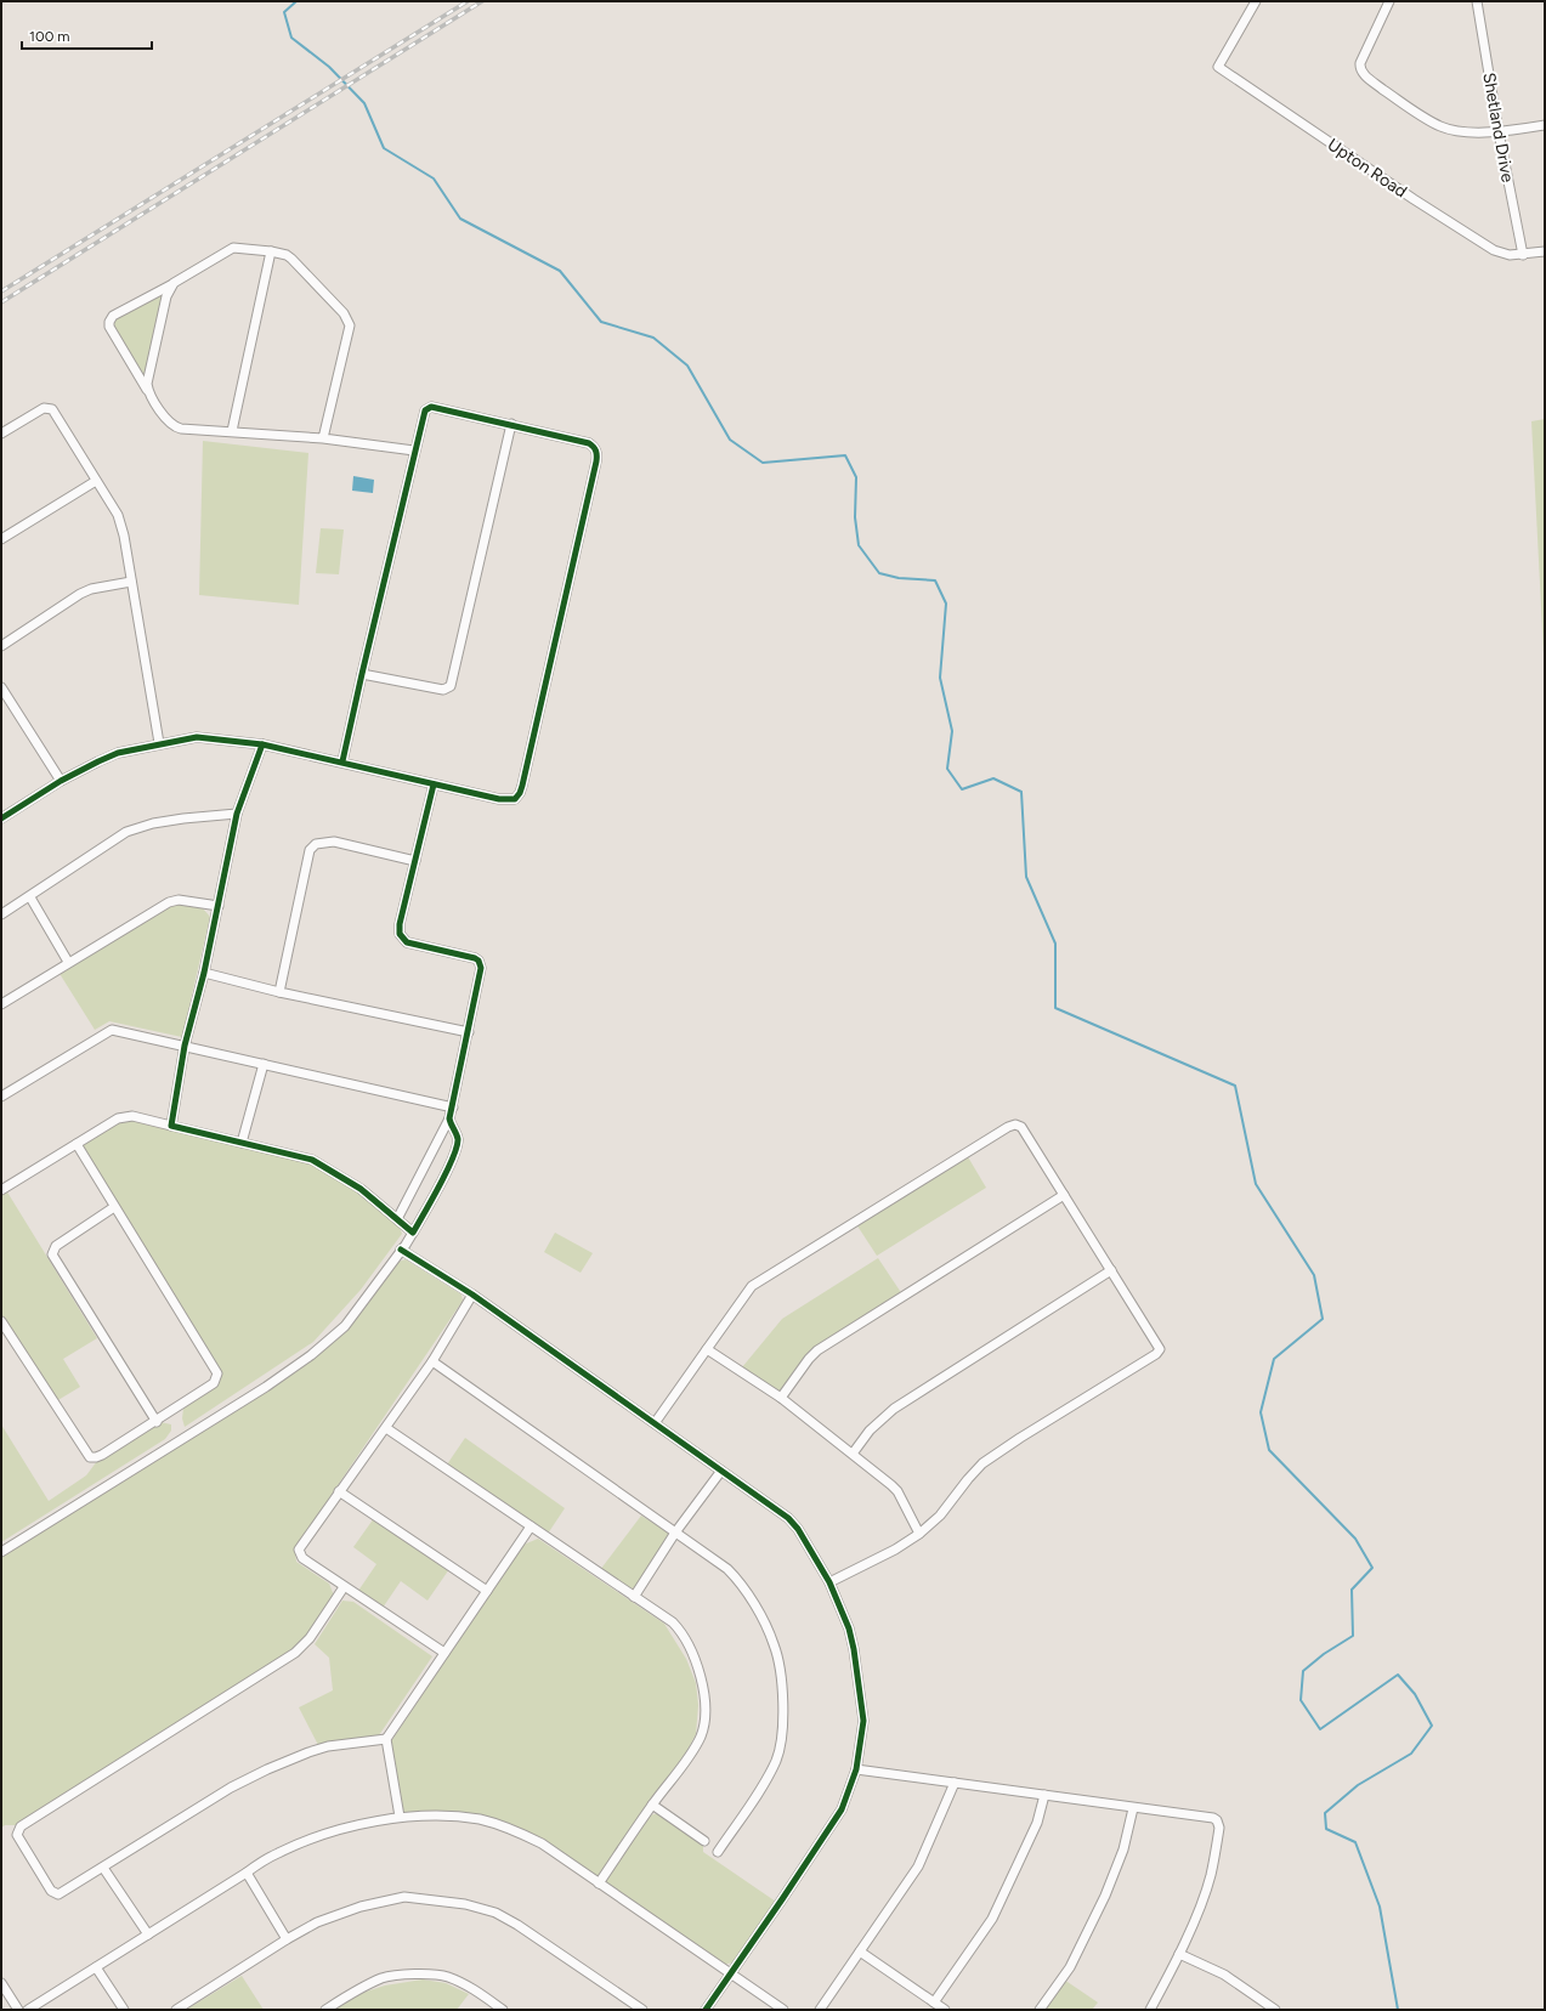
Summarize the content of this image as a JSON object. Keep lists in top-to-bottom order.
{
  "streets": {
    "street": ["Shetland Drive", "Upton Road"]
  },
  "crossings": [
    ["Shetland Drive", "Upton Road"]
  ],
  "scale_bar": "100 m"
}
